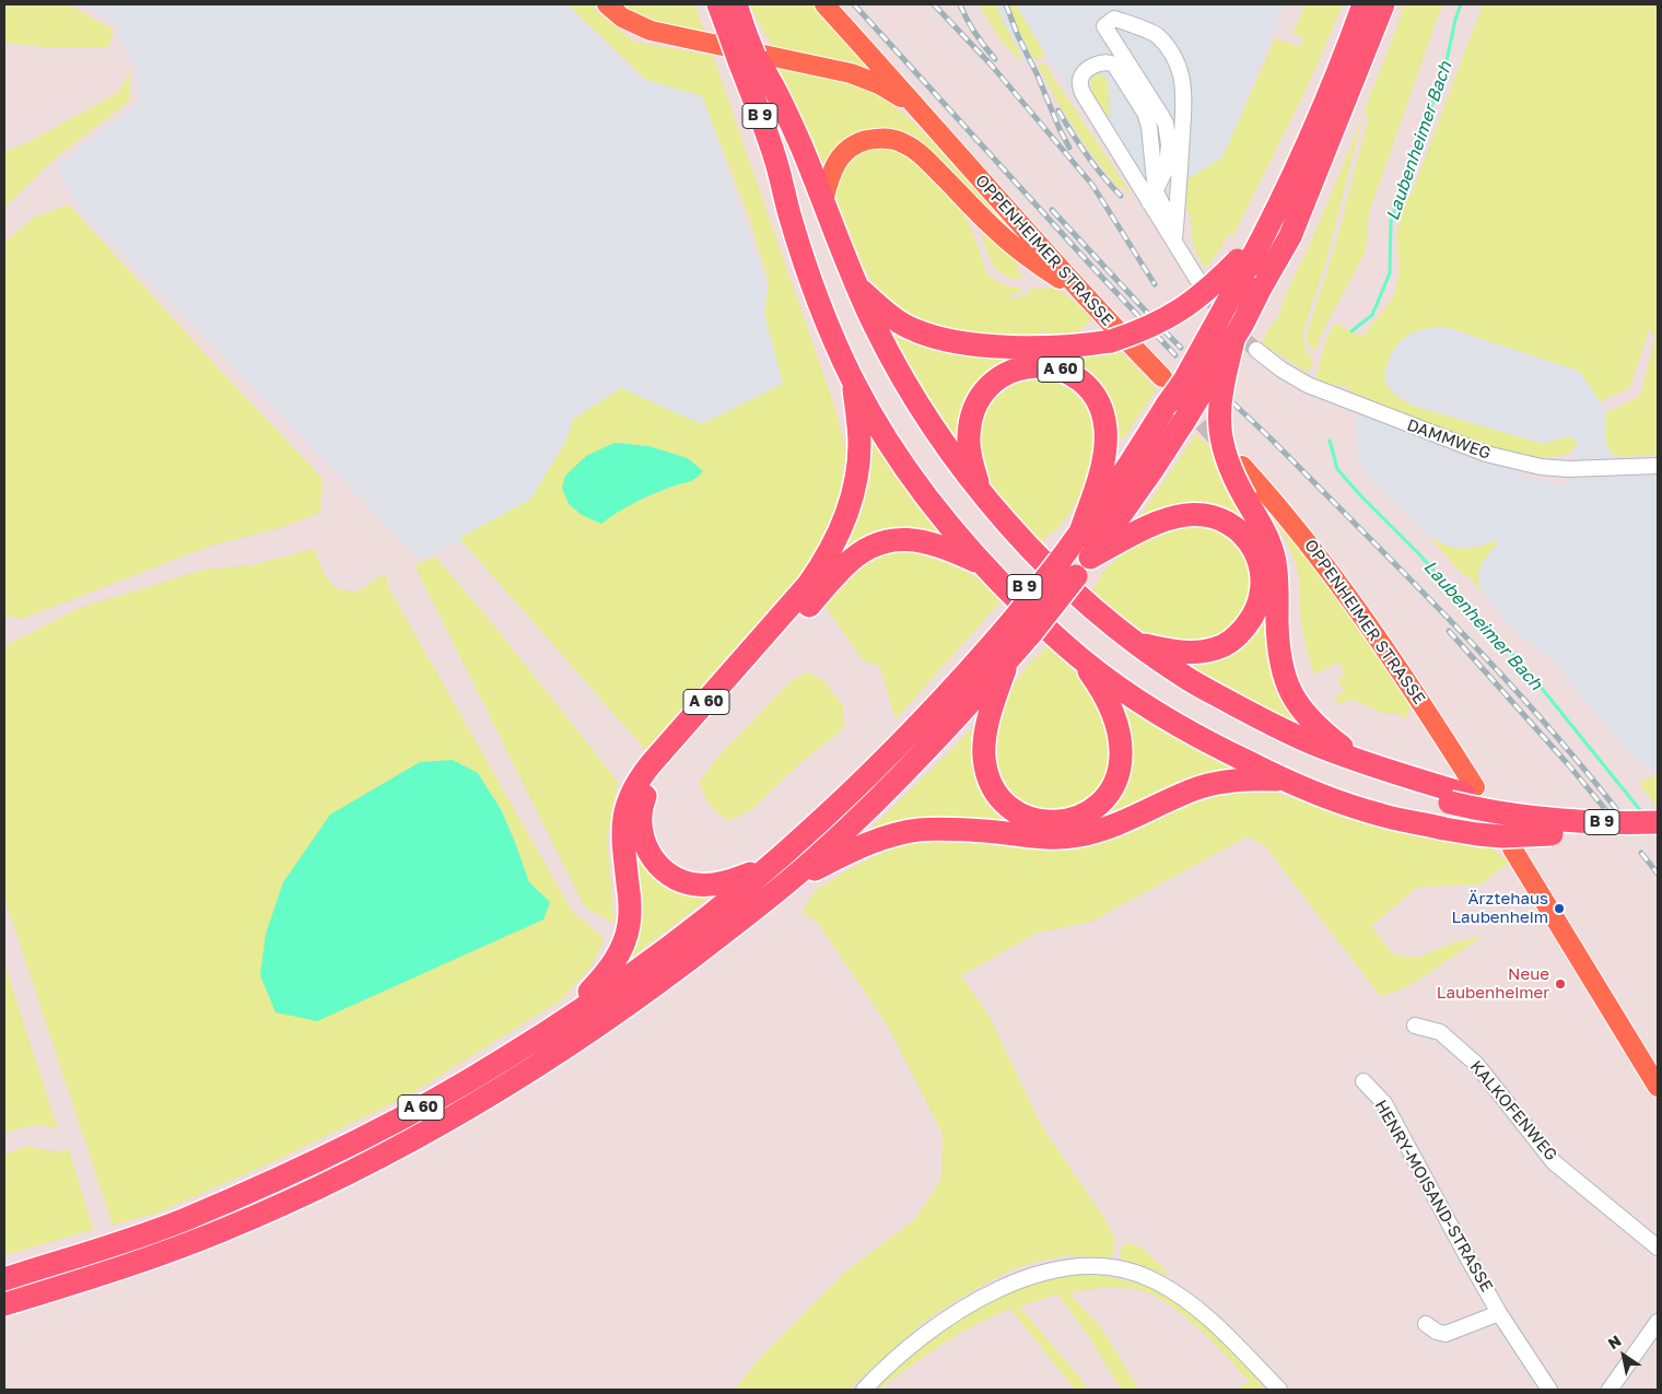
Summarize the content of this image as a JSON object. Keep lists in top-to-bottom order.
{
  "streets": {
    "highway": ["B 9", "A 60"],
    "main road": ["OPPENHEIMER STRASSE"],
    "street": ["DAMMWEG", "KALKOFENWEG", "HENRY-MOISAND-STRASSE"]
  },
  "crossings": [
    ["B 9", "OPPENHEIMER STRASSE"]
  ],
  "water": ["Laubenheimer Bach"],
  "places": ["Ärztehaus Laubenheim", "Neue Laubenheimer"],
  "north": "top left"
}
